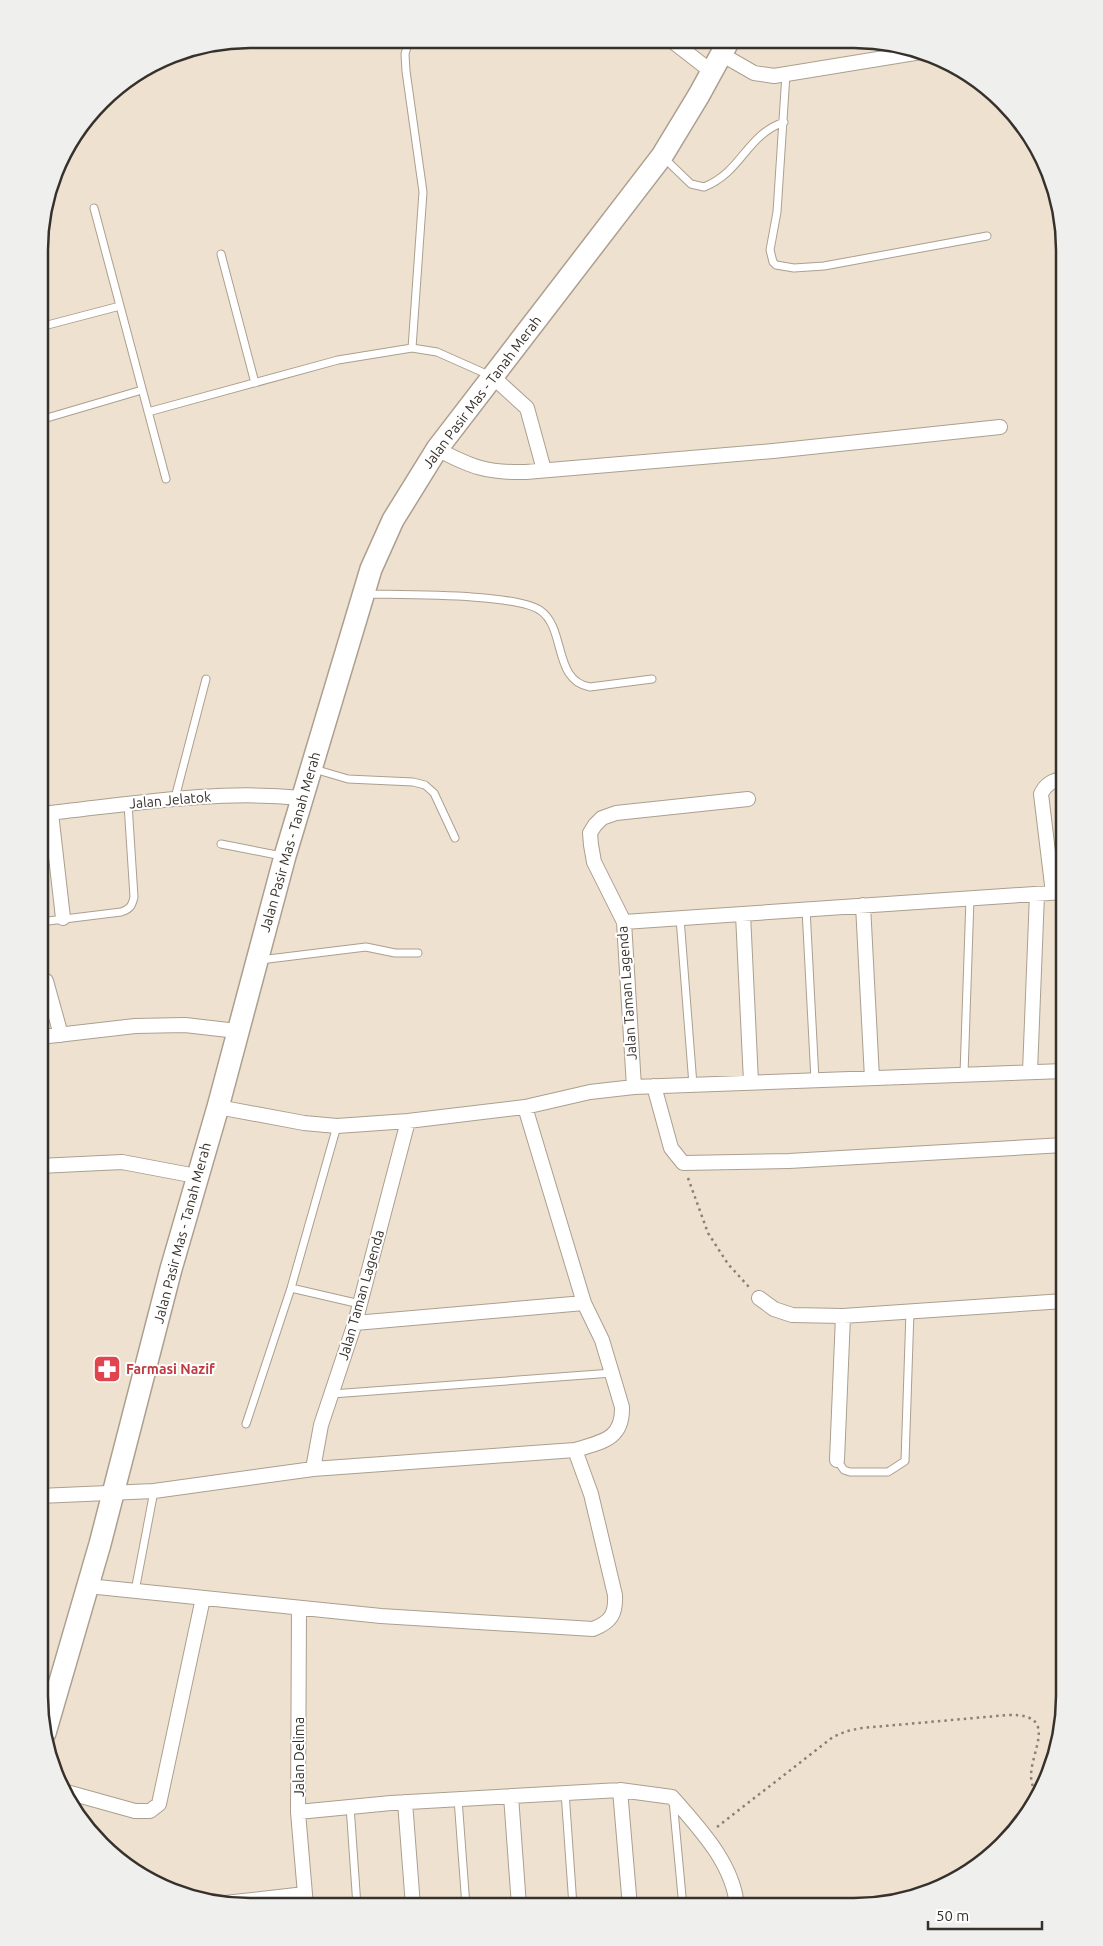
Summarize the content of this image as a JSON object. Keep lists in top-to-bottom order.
{
  "streets": {
    "main road": ["Jalan Pasir Mas - Tanah Merah"],
    "street": ["Jalan Jelatok", "Jalan Taman Lagenda", "Jalan Delima"]
  },
  "crossings": [
    ["Jalan Pasir Mas - Tanah Merah", "Jalan Jelatok"]
  ],
  "places": {
    "pharmacy": ["Farmasi Nazif"]
  },
  "scale_bar": "50 m"
}
